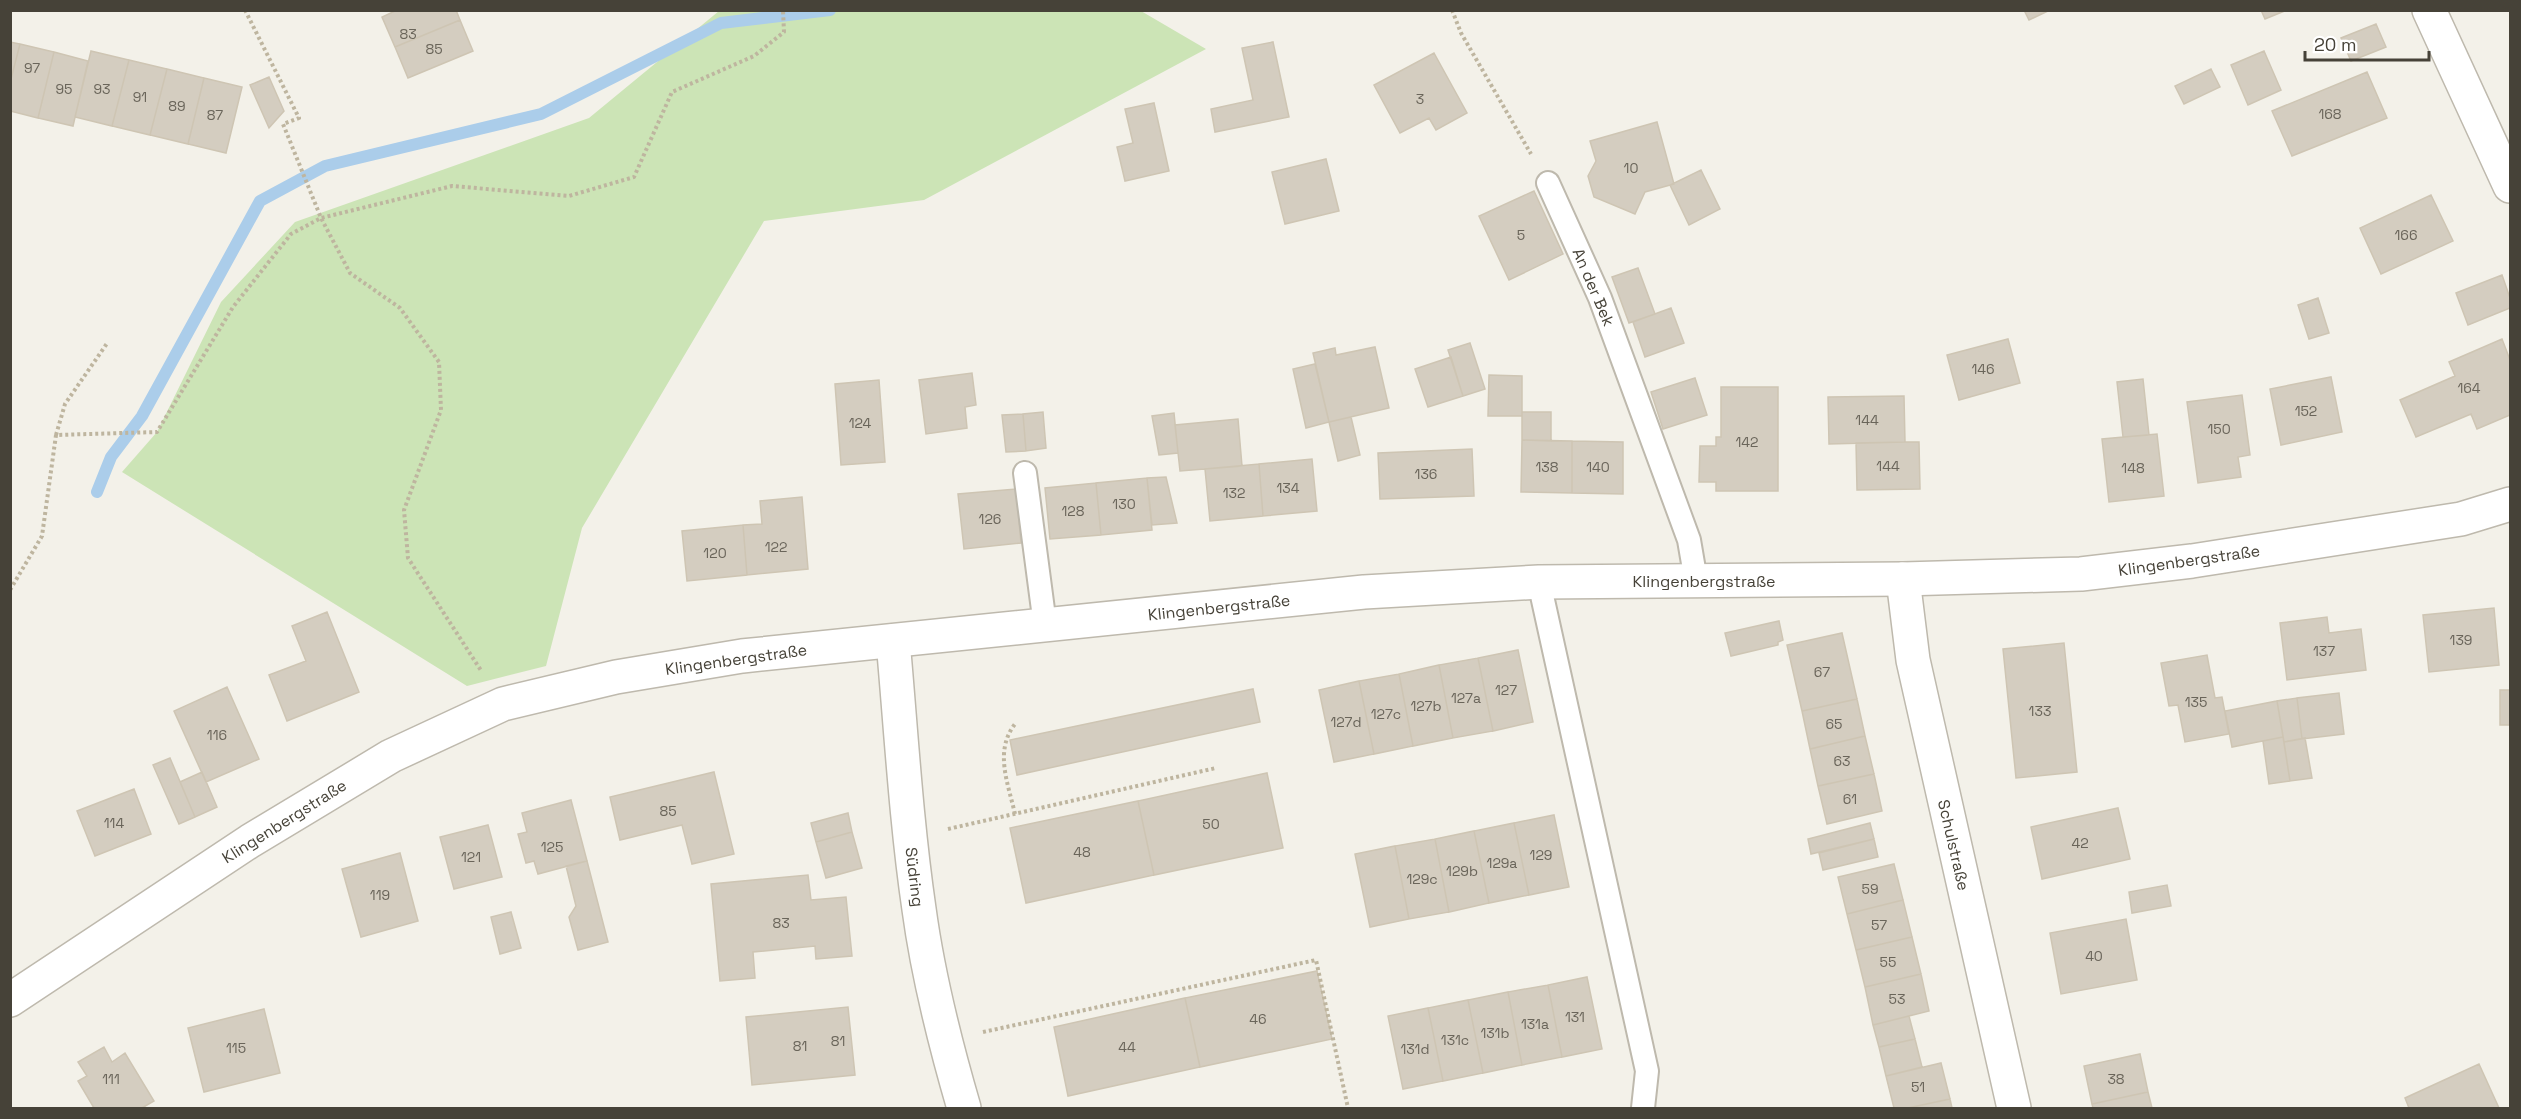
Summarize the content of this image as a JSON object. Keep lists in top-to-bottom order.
{
  "streets": {
    "street": ["Klingenbergstraße", "Schulstraße", "Südring"],
    "lane": ["An der Bek"]
  },
  "crossings": [
    ["An der Bek", "Klingenbergstraße"],
    ["Klingenbergstraße", "Schulstraße"],
    ["Klingenbergstraße", "Südring"]
  ],
  "house_numbers": [
    "83",
    "85",
    "97",
    "95",
    "93",
    "91",
    "3",
    "89",
    "168",
    "87",
    "10",
    "5",
    "166",
    "146",
    "164",
    "152",
    "144",
    "124",
    "150",
    "142",
    "144",
    "138",
    "140",
    "148",
    "136",
    "134",
    "132",
    "130",
    "128",
    "126",
    "122",
    "120",
    "139",
    "137",
    "67",
    "127",
    "127a",
    "135",
    "127b",
    "133",
    "127c",
    "127d",
    "65",
    "116",
    "63",
    "61",
    "85",
    "114",
    "50",
    "42",
    "125",
    "48",
    "129",
    "121",
    "129a",
    "129b",
    "129c",
    "59",
    "119",
    "83",
    "57",
    "40",
    "55",
    "53",
    "131",
    "46",
    "131a",
    "131b",
    "131c",
    "81",
    "81",
    "44",
    "115",
    "131d",
    "111",
    "38",
    "51"
  ],
  "scale_bar": "20 m"
}
